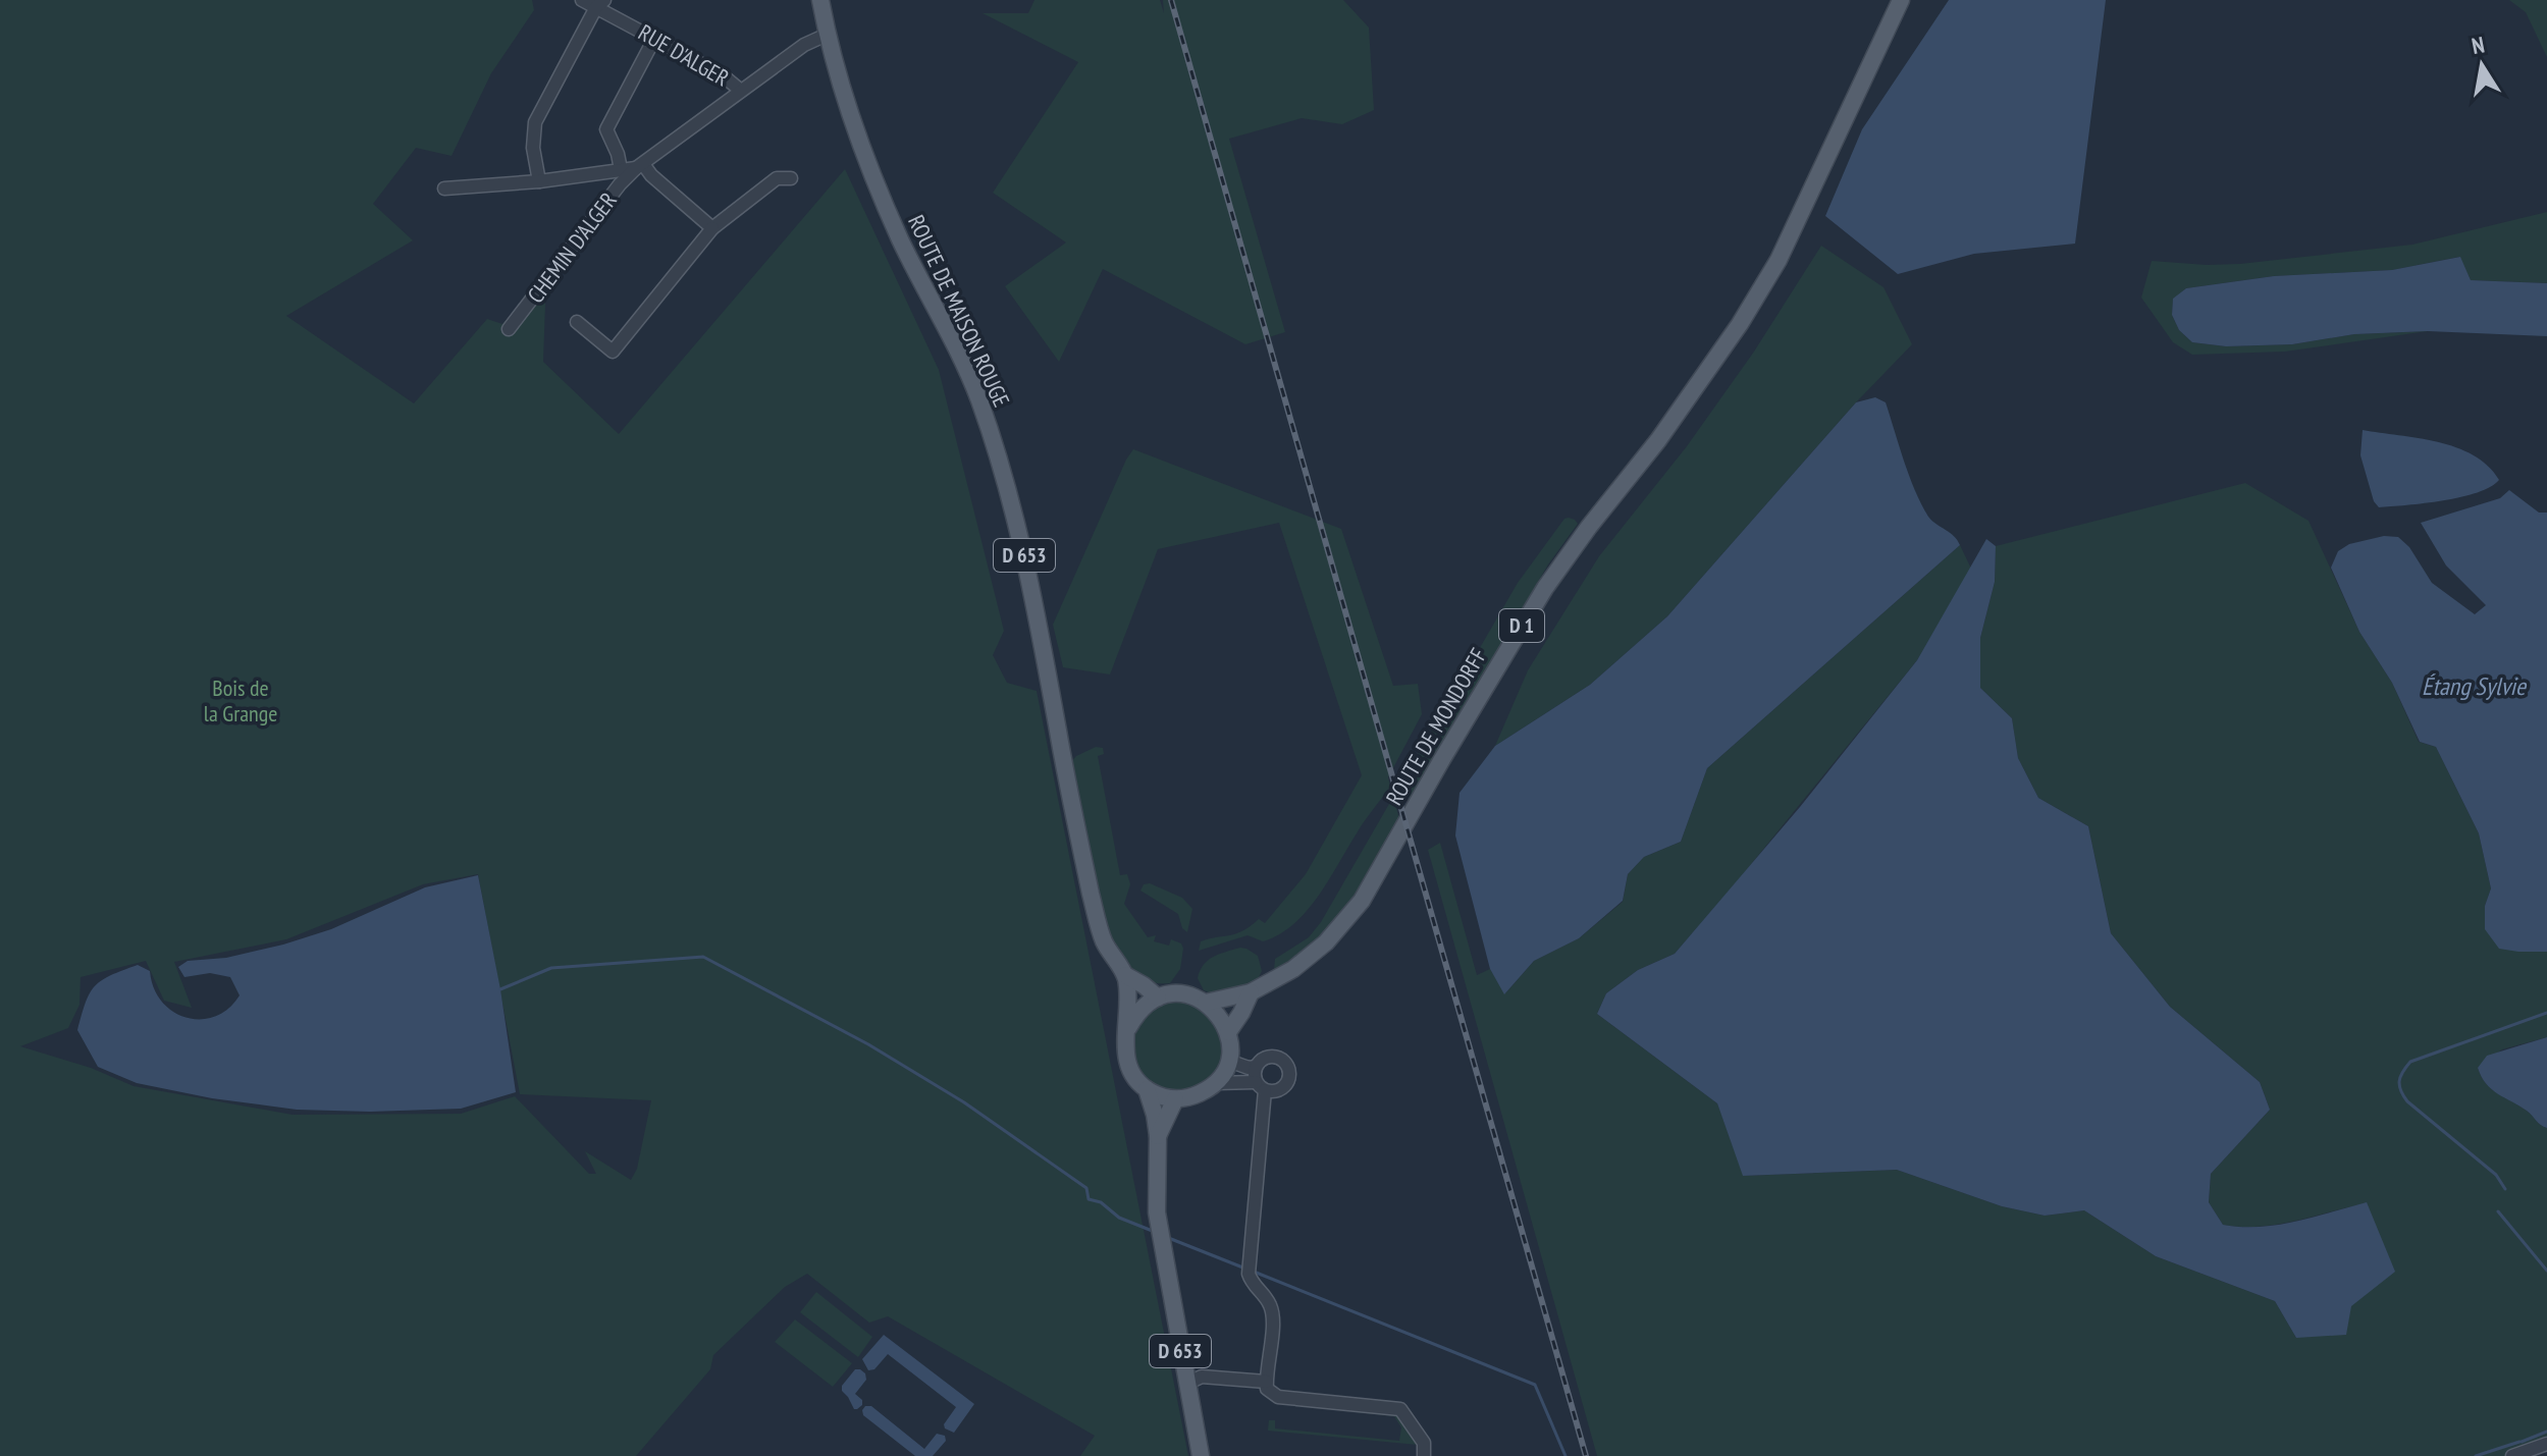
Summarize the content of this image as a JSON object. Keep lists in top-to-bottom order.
{
  "streets": {
    "main road": [
      "ROUTE DE MAISON ROUGE",
      "D 653",
      "D 1",
      "ROUTE DE MONDORFF"
    ],
    "street": ["RUE D'ALGER", "CHEMIN D'ALGER"]
  },
  "crossings": [
    ["RUE D'ALGER", "CHEMIN D'ALGER"],
    ["RUE D'ALGER", "ROUTE DE MAISON ROUGE"],
    ["D 1", "ROUTE DE MONDORFF"]
  ],
  "water": ["Étang Sylvie"],
  "parks": ["Bois de la Grange"],
  "north": "top"
}
